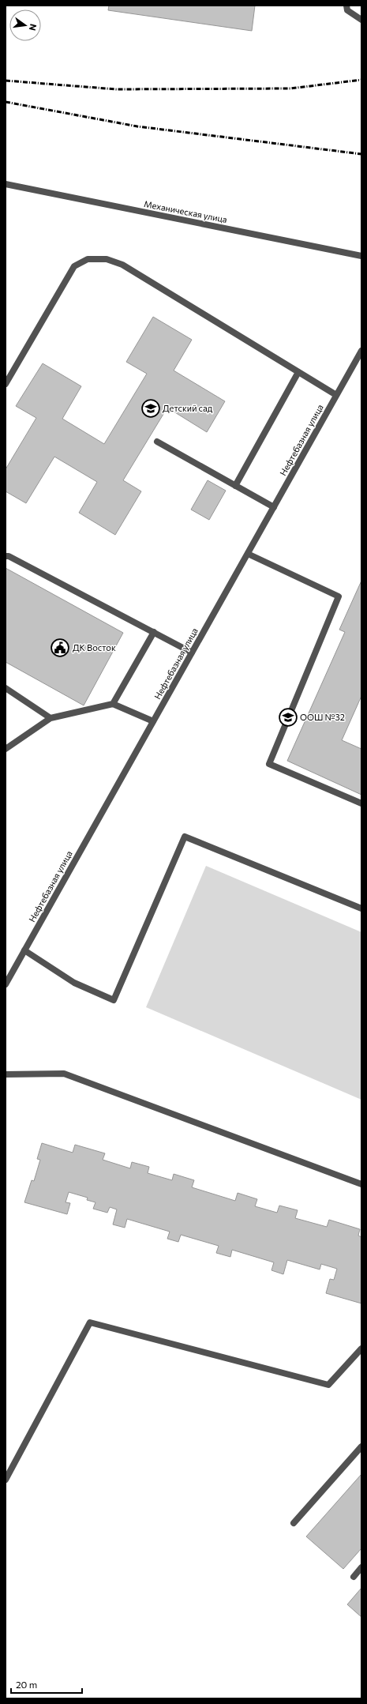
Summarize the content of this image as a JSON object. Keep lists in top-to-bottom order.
{
  "streets": {
    "street": ["Механическая улица", "Нефтебазная улица"]
  },
  "places": {
    "school or university": ["Детский сад", "ООШ №32"],
    "public building": ["ДК Восток"]
  },
  "scale_bar": "20 m",
  "north": "right"
}
